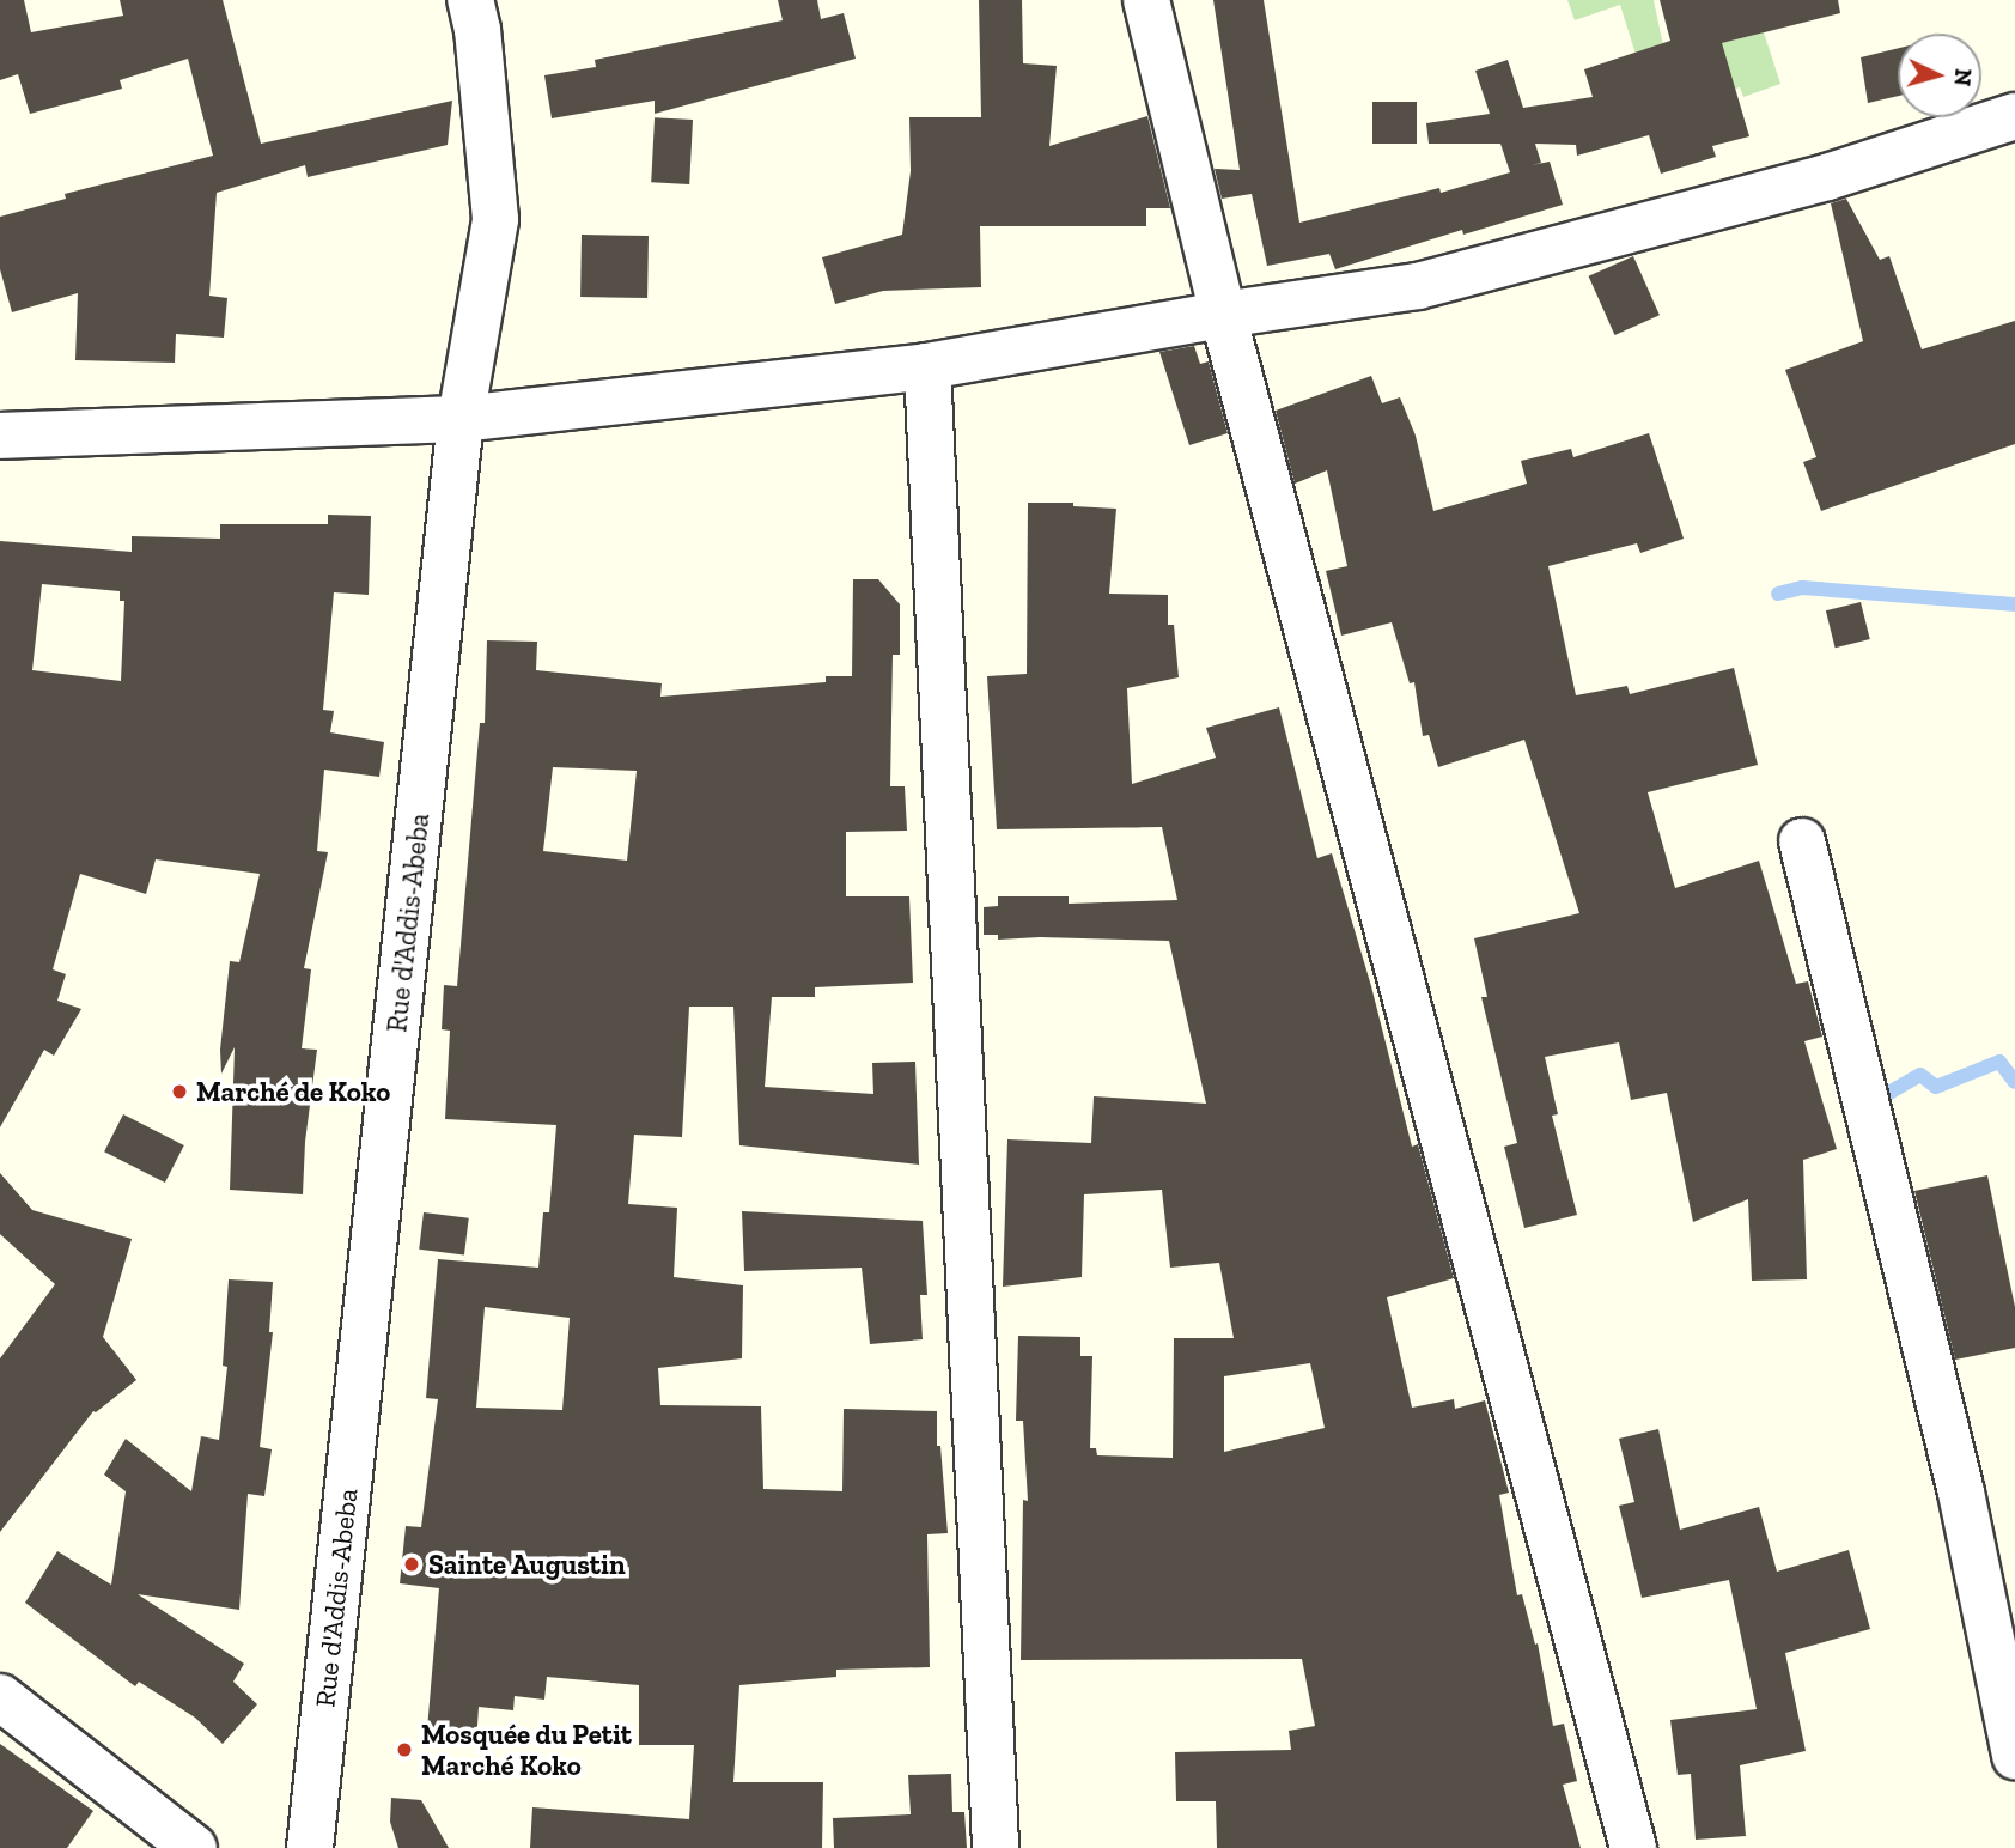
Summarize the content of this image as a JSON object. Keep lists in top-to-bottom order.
{
  "streets": {
    "street": ["Rue d'Addis-Abeba"]
  },
  "places": ["Marché de Koko", "Sainte Augustin", "Mosquée du Petit Marché Koko"],
  "north": "right"
}
